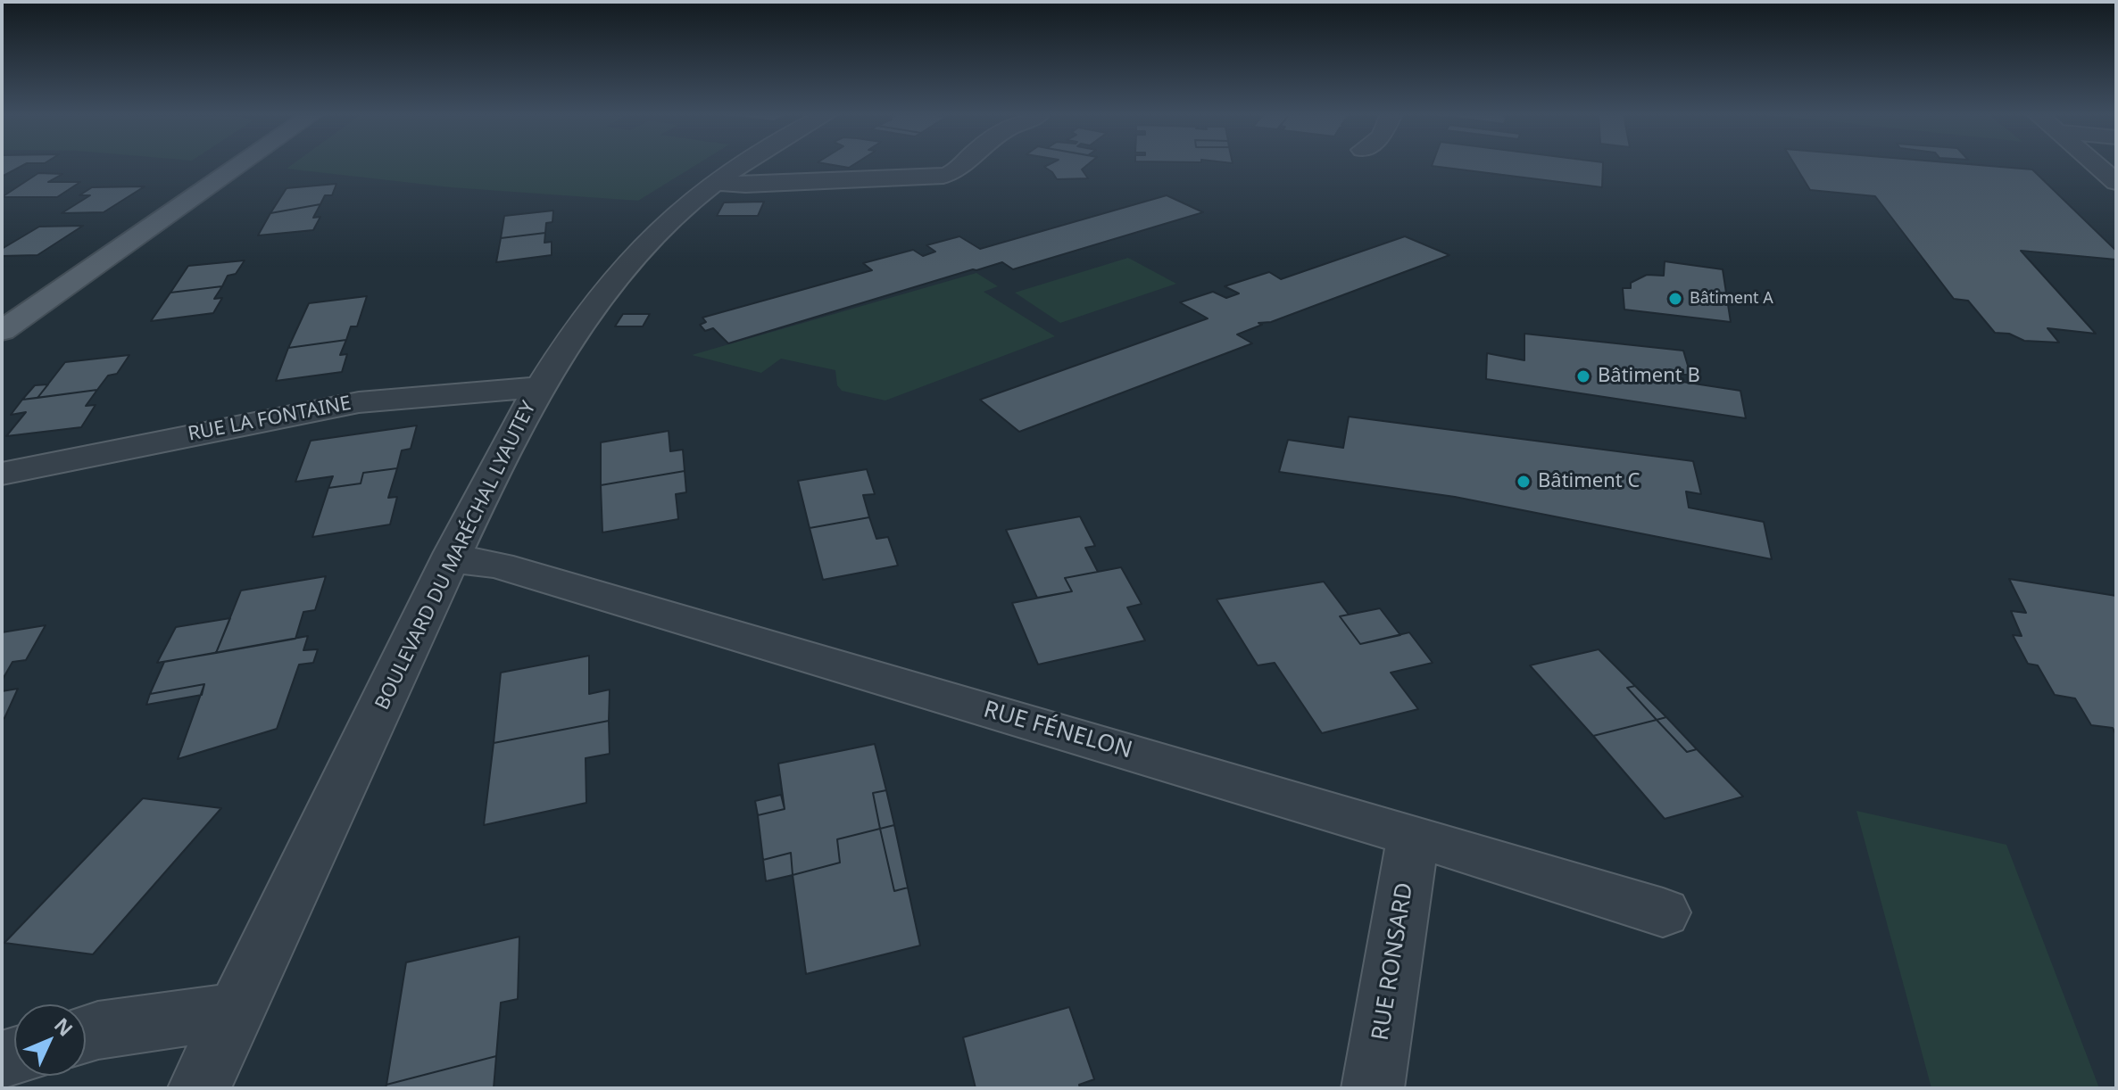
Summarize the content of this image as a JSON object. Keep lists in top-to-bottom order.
{
  "streets": {
    "street": [
      "RUE LA FONTAINE",
      "BOULEVARD DU MARÉCHAL LYAUTEY",
      "RUE FÉNELON",
      "RUE RONSARD"
    ]
  },
  "crossings": [
    ["RUE LA FONTAINE", "BOULEVARD DU MARÉCHAL LYAUTEY"],
    ["BOULEVARD DU MARÉCHAL LYAUTEY", "RUE FÉNELON"],
    ["RUE FÉNELON", "RUE RONSARD"]
  ],
  "places": ["Bâtiment A", "Bâtiment B", "Bâtiment C"],
  "north": "top right"
}
